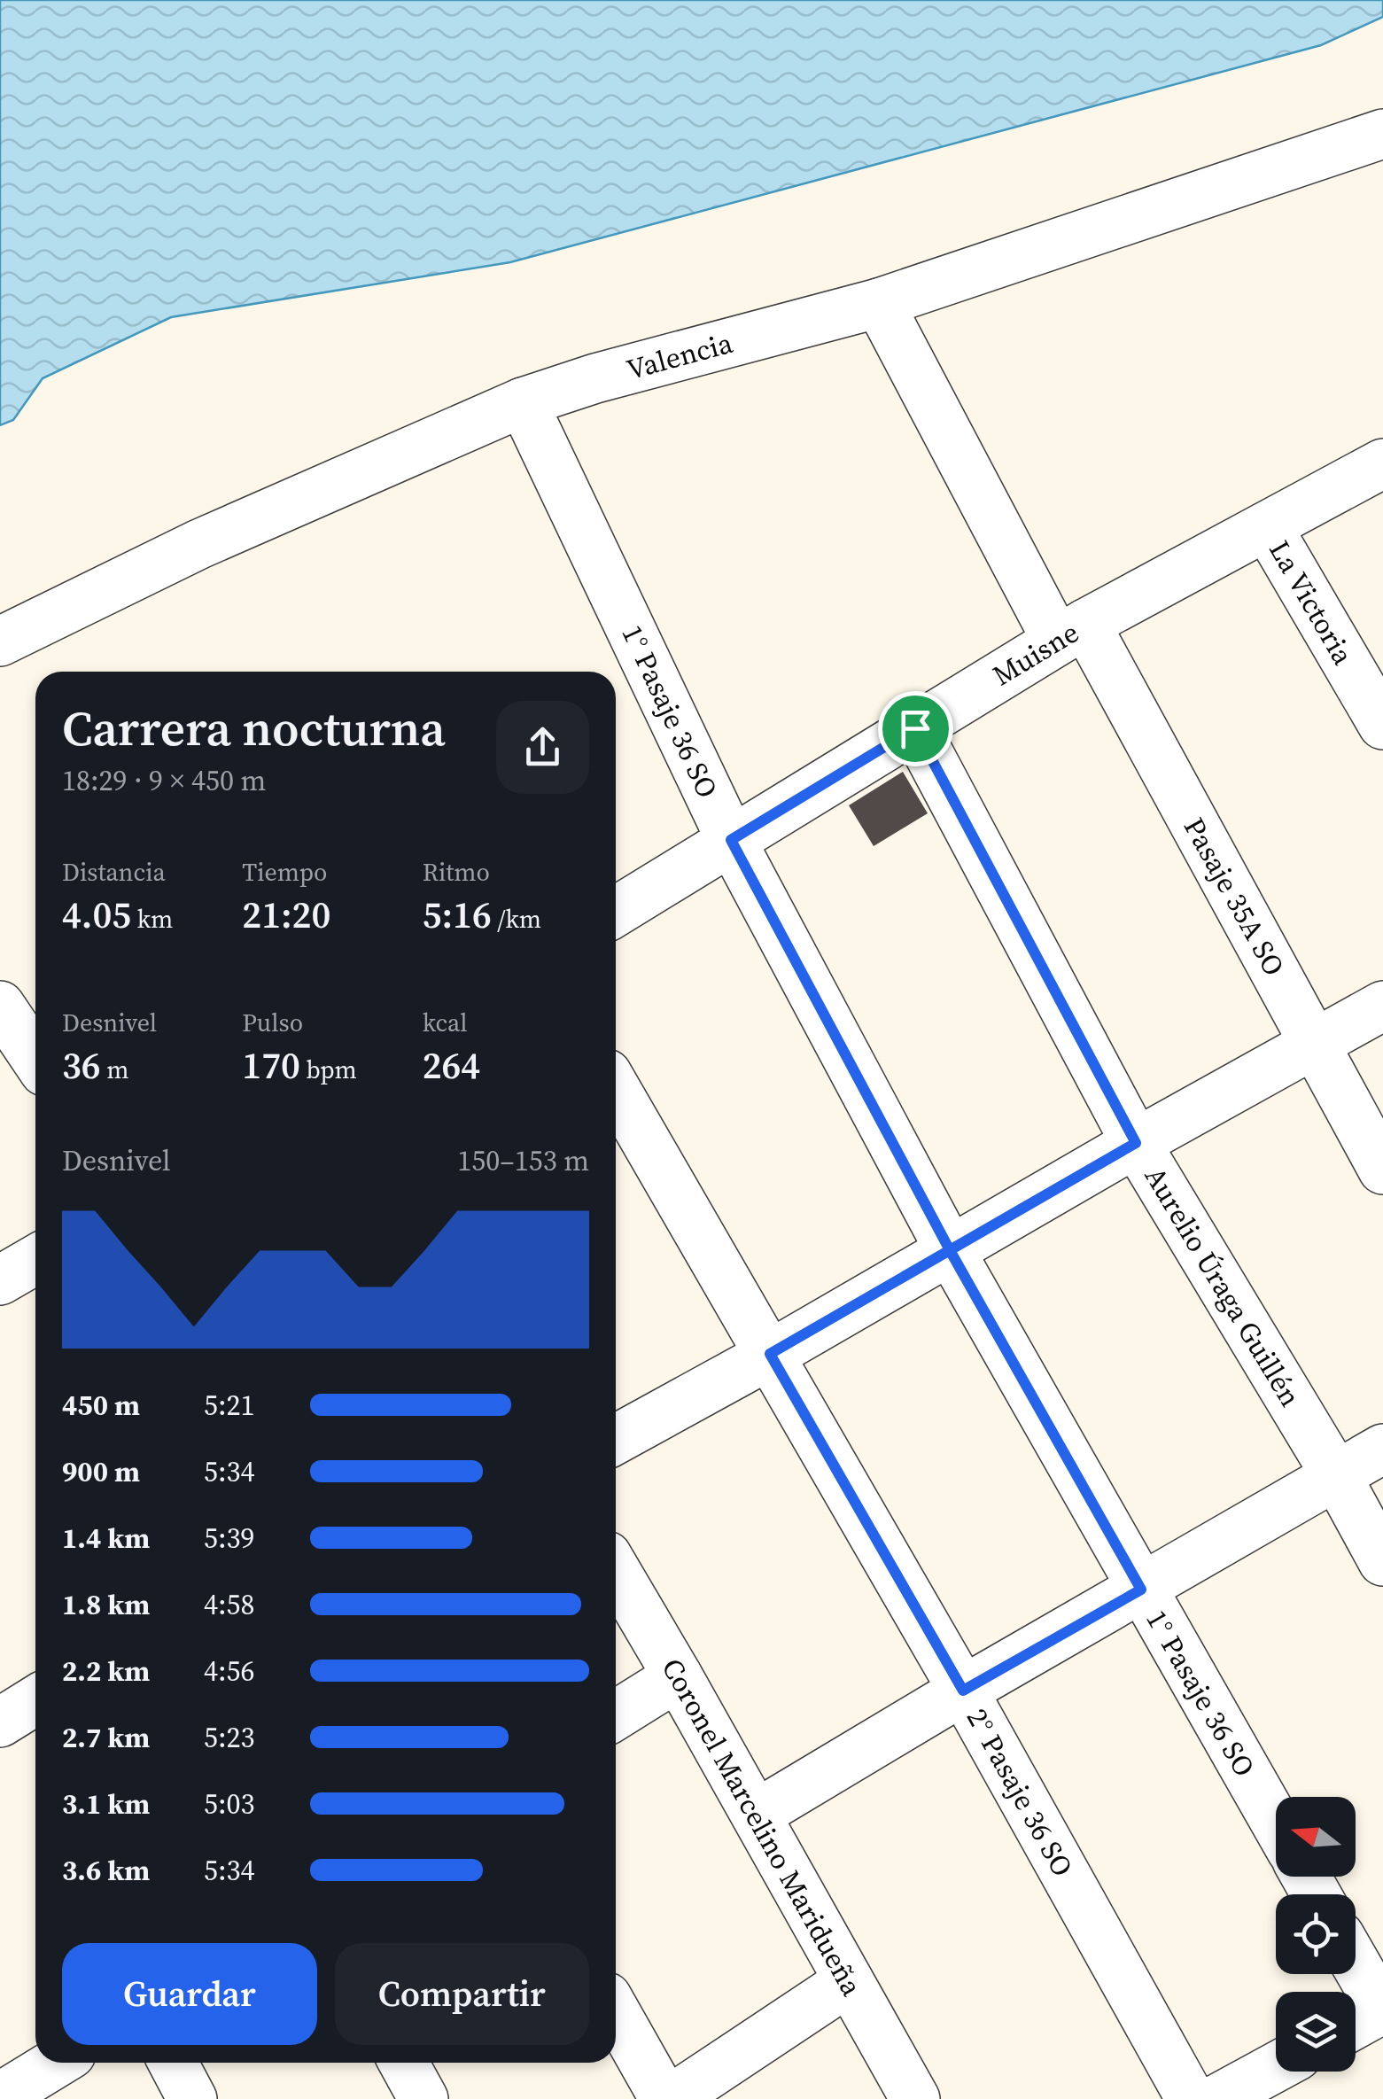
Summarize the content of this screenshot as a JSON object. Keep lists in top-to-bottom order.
{
  "streets": {
    "street": [
      "Valencia",
      "La Victoria",
      "Muisne",
      "1° Pasaje 36 SO",
      "Pasaje 35A SO",
      "Aurelio Úraga Guillén",
      "2° Pasaje 36 SO",
      "Coronel Marcelino Maridueña"
    ]
  },
  "crossings": [
    ["Valencia", "1° Pasaje 36 SO"],
    ["Valencia", "Pasaje 35A SO"],
    ["La Victoria", "Muisne"],
    ["Muisne", "1° Pasaje 36 SO"],
    ["Muisne", "Pasaje 35A SO"],
    ["Muisne", "Aurelio Úraga Guillén"]
  ],
  "north": "left",
  "page": {
    "heading": ["Carrera nocturna", "18:29 · 9 × 450 m"],
    "stats": [
      ["Distancia", "4.05 km"],
      ["Tiempo", "21:20"],
      ["Ritmo", "5:16 /km"],
      ["Desnivel", "36 m"],
      ["Pulso", "170 bpm"],
      ["kcal", "264"]
    ],
    "chart": ["Desnivel", "150–153 m"],
    "list": [
      {
        "name": "450 m",
        "note": "5:21"
      },
      {
        "name": "900 m",
        "note": "5:34"
      },
      {
        "name": "1.4 km",
        "note": "5:39"
      },
      {
        "name": "1.8 km",
        "note": "4:58"
      },
      {
        "name": "2.2 km",
        "note": "4:56"
      },
      {
        "name": "2.7 km",
        "note": "5:23"
      },
      {
        "name": "3.1 km",
        "note": "5:03"
      },
      {
        "name": "3.6 km",
        "note": "5:34"
      }
    ],
    "buttons": ["Guardar", "Compartir"]
  }
}
